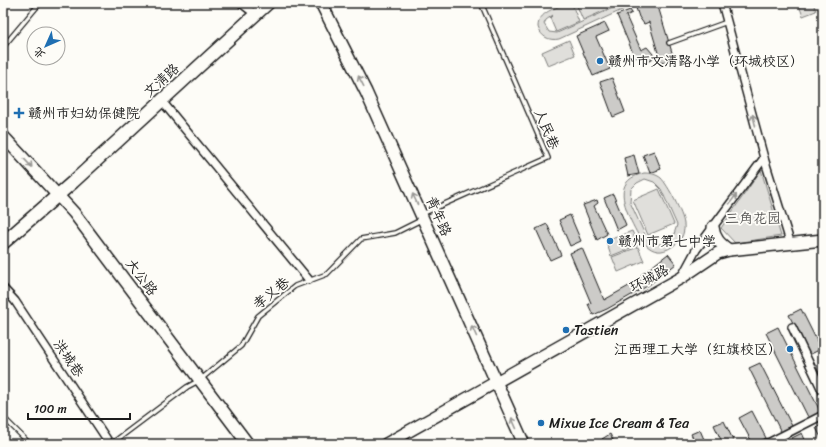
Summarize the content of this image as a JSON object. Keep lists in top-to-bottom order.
{
  "streets": {
    "main road": ["文清路"],
    "street": [
      "青年路",
      "大公路",
      "环城路",
      "洪城巷"
    ],
    "lane": ["人民巷", "孝义巷"]
  },
  "crossings": [
    ["文清路", "大公路"],
    ["人民巷", "青年路"],
    ["人民巷", "孝义巷"],
    ["青年路", "环城路"],
    ["青年路", "孝义巷"],
    ["大公路", "孝义巷"],
    ["孝义巷", "洪城巷"]
  ],
  "one_way": ["青年路"],
  "parks": ["三角花园"],
  "places": {
    "other": [
      "赣州市文清路小学（环城校区）",
      "赣州市第七中学",
      "Tastien",
      "江西理工大学（红旗校区）",
      "Mixue Ice Cream & Tea"
    ],
    "health": ["赣州市妇幼保健院"]
  },
  "scale_bar": "100 m",
  "north": "bottom left"
}
